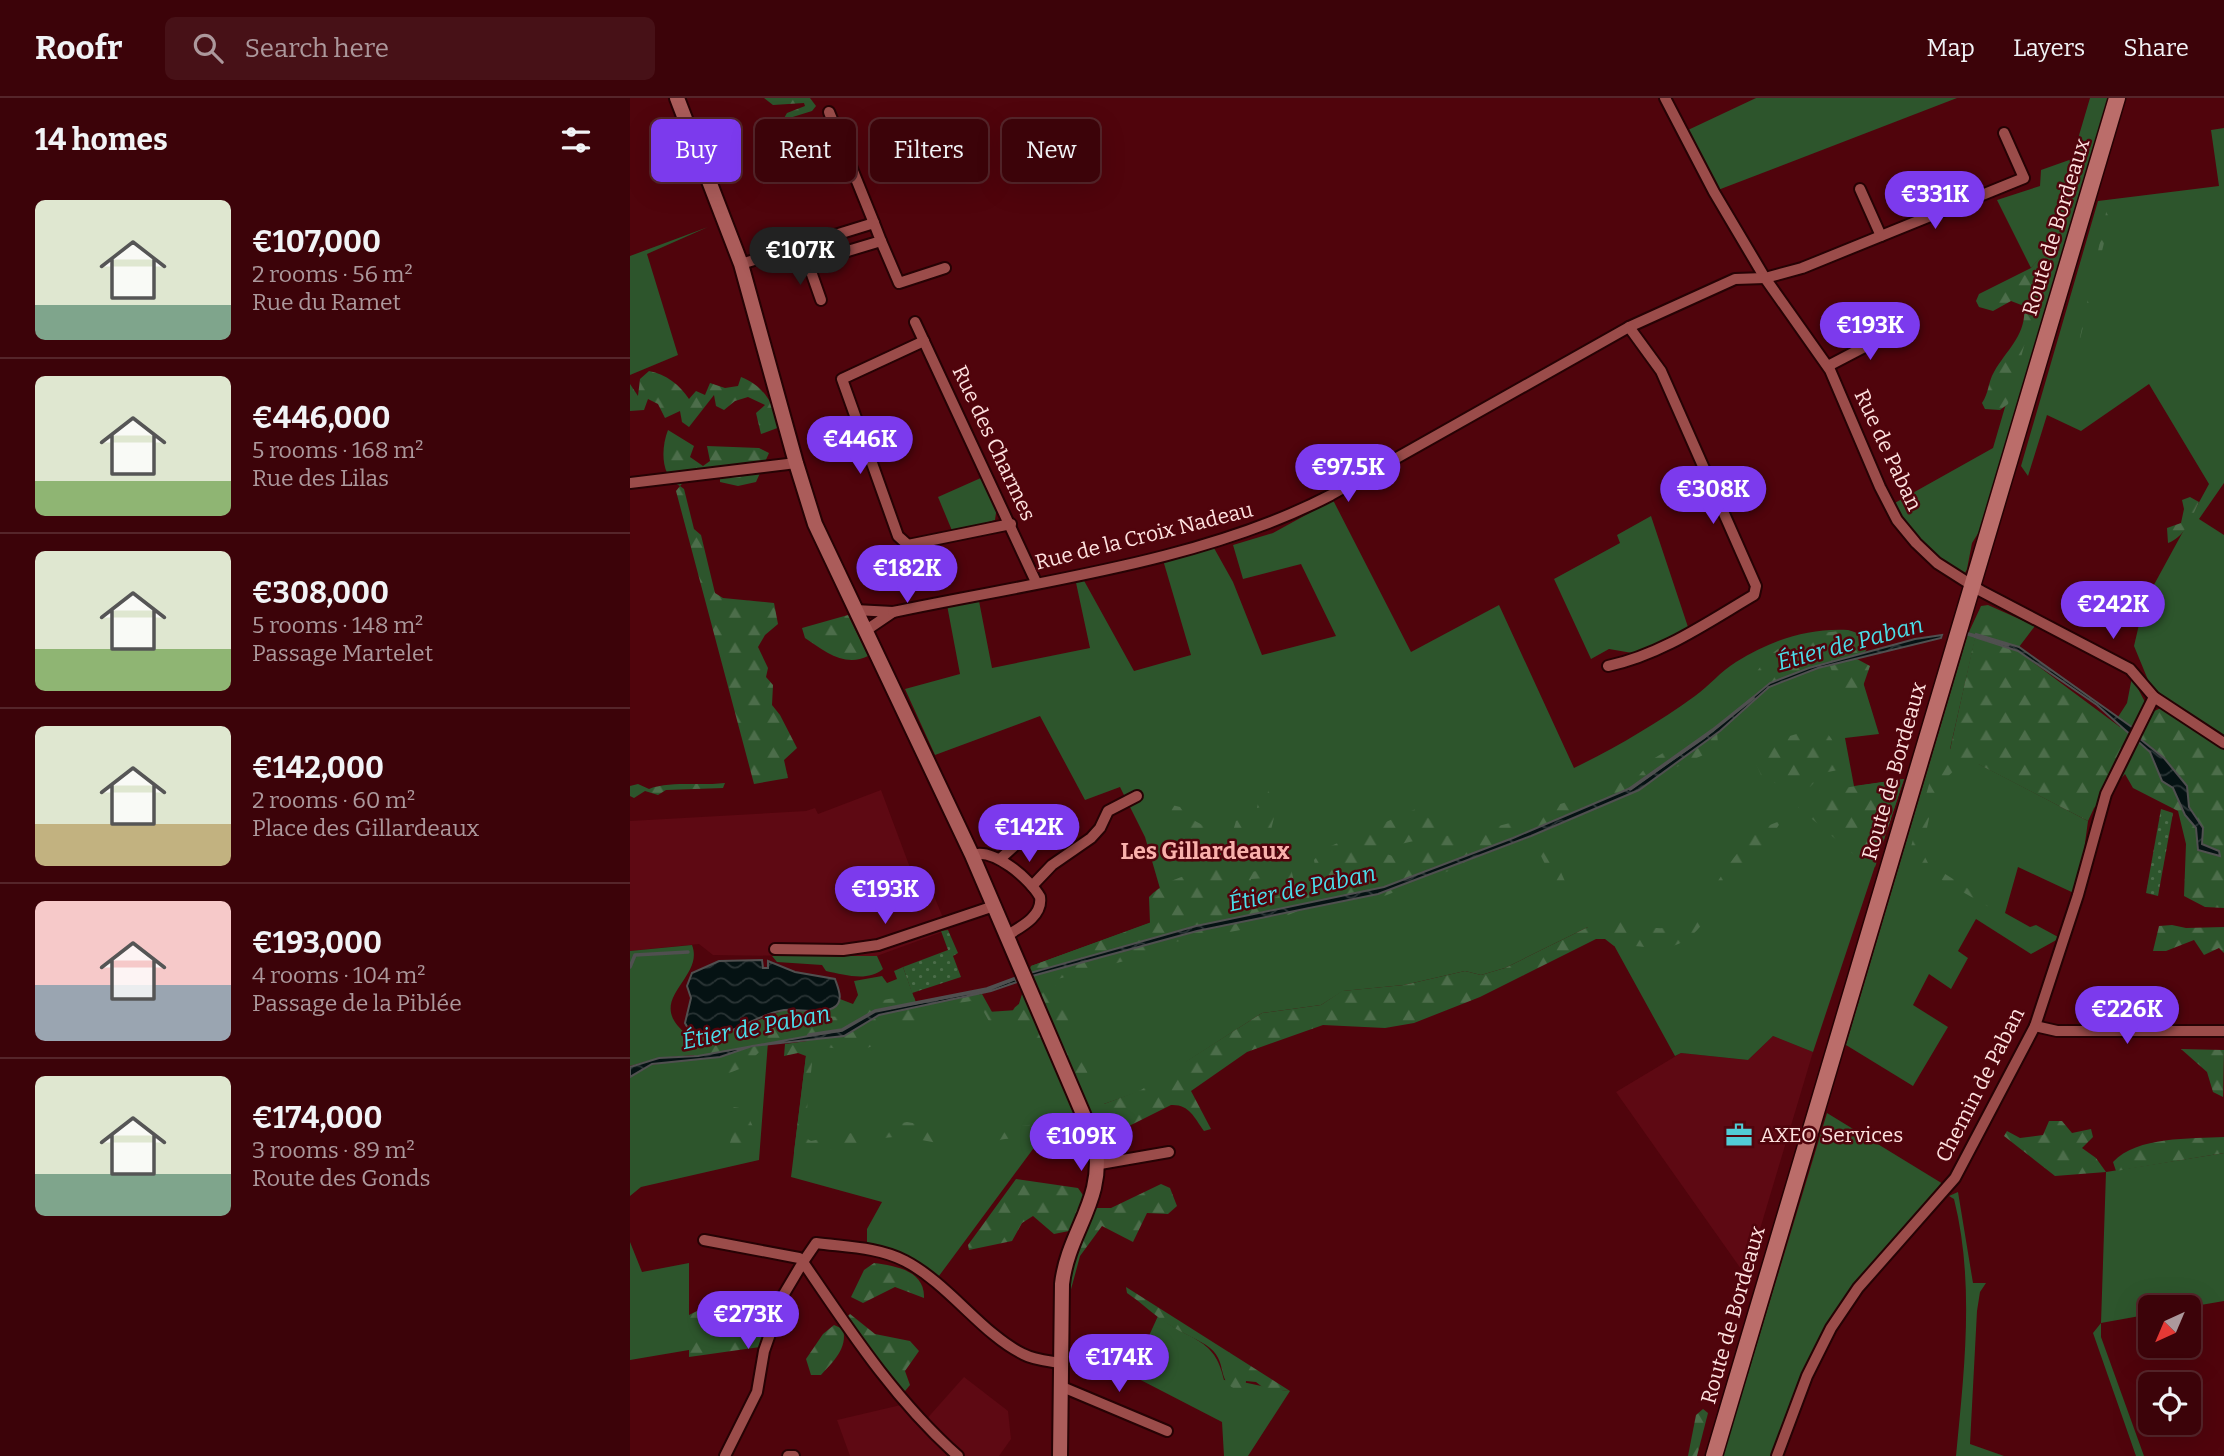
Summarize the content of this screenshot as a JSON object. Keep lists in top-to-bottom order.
{
  "streets": {
    "main road": ["Route de Bordeaux"],
    "street": [
      "Rue des Charmes",
      "Rue de Paban",
      "Rue de la Croix Nadeau",
      "Chemin de Paban"
    ]
  },
  "crossings": [
    ["Route de Bordeaux", "Rue de Paban"],
    ["Rue des Charmes", "Rue de la Croix Nadeau"],
    ["Rue de Paban", "Rue de la Croix Nadeau"],
    ["Rue de Paban", "Chemin de Paban"]
  ],
  "districts": ["Les Gillardeaux"],
  "water": ["Étier de Paban"],
  "places": {
    "office": ["AXEO Services"]
  },
  "north": "bottom left",
  "page": {
    "header": "Roofr",
    "search": "Search here",
    "nav": ["Map", "Layers", "Share"],
    "heading": "14 homes",
    "chip": [
      "Buy",
      "Rent",
      "Filters",
      "New"
    ],
    "price": [
      "€331K",
      "€107K",
      "€193K",
      "€446K",
      "€97.5K",
      "€308K",
      "€182K",
      "€242K",
      "€142K",
      "€193K",
      "€226K",
      "€109K",
      "€273K",
      "€174K"
    ],
    "list": [
      {
        "name": "€107,000",
        "note": "2 rooms · 56 m² · Rue du Ramet"
      },
      {
        "name": "€446,000",
        "note": "5 rooms · 168 m² · Rue des Lilas"
      },
      {
        "name": "€308,000",
        "note": "5 rooms · 148 m² · Passage Martelet"
      },
      {
        "name": "€142,000",
        "note": "2 rooms · 60 m² · Place des Gillardeaux"
      },
      {
        "name": "€193,000",
        "note": "4 rooms · 104 m² · Passage de la Piblée"
      },
      {
        "name": "€174,000",
        "note": "3 rooms · 89 m² · Route des Gonds"
      }
    ]
  }
}
